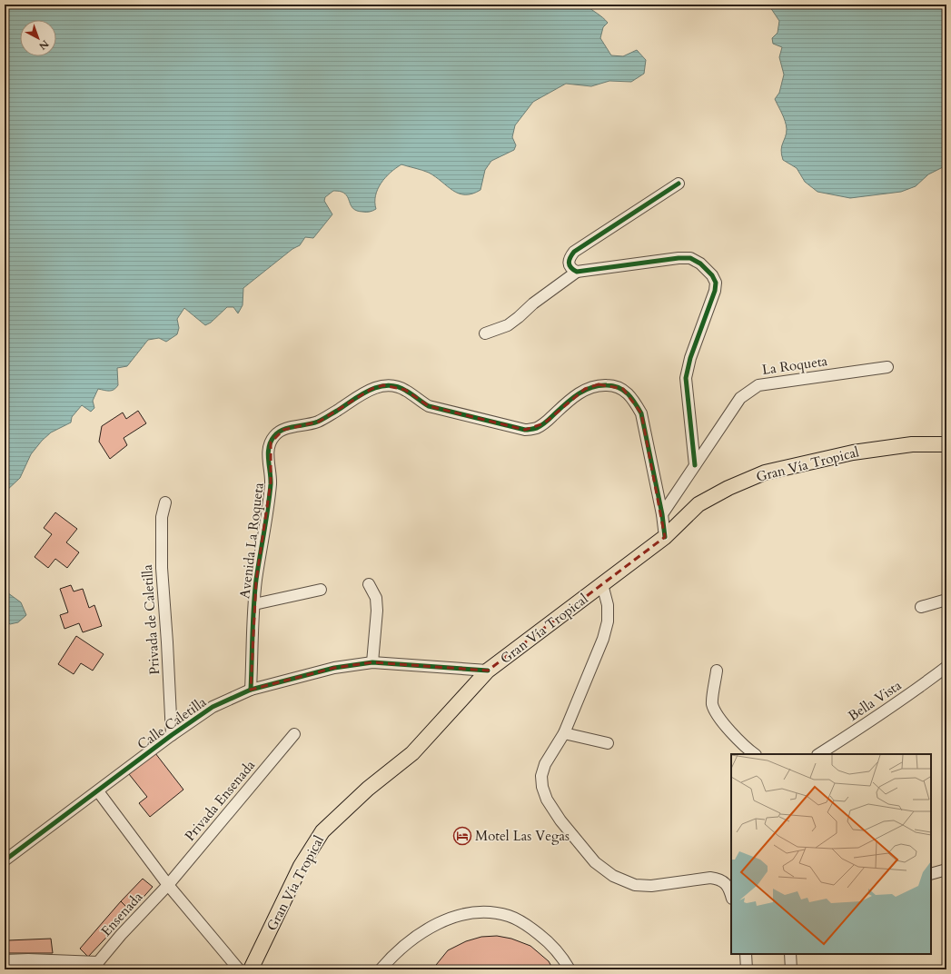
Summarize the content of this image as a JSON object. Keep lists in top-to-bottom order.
{
  "streets": {
    "main road": ["Gran Vía Tropical"],
    "street": [
      "La Roqueta",
      "Avenida La Roqueta",
      "Privada de Caletilla",
      "Bella Vista",
      "Calle Caletilla",
      "Privada Ensenada",
      "Ensenada"
    ]
  },
  "crossings": [
    ["La Roqueta", "Avenida La Roqueta"],
    ["Gran Vía Tropical", "Avenida La Roqueta"],
    ["Gran Vía Tropical", "Calle Caletilla"],
    ["Avenida La Roqueta", "Calle Caletilla"],
    ["Privada de Caletilla", "Calle Caletilla"],
    ["Privada Ensenada", "Ensenada"]
  ],
  "places": {
    "hotel": ["Motel Las Vegas"]
  },
  "north": "bottom right"
}
